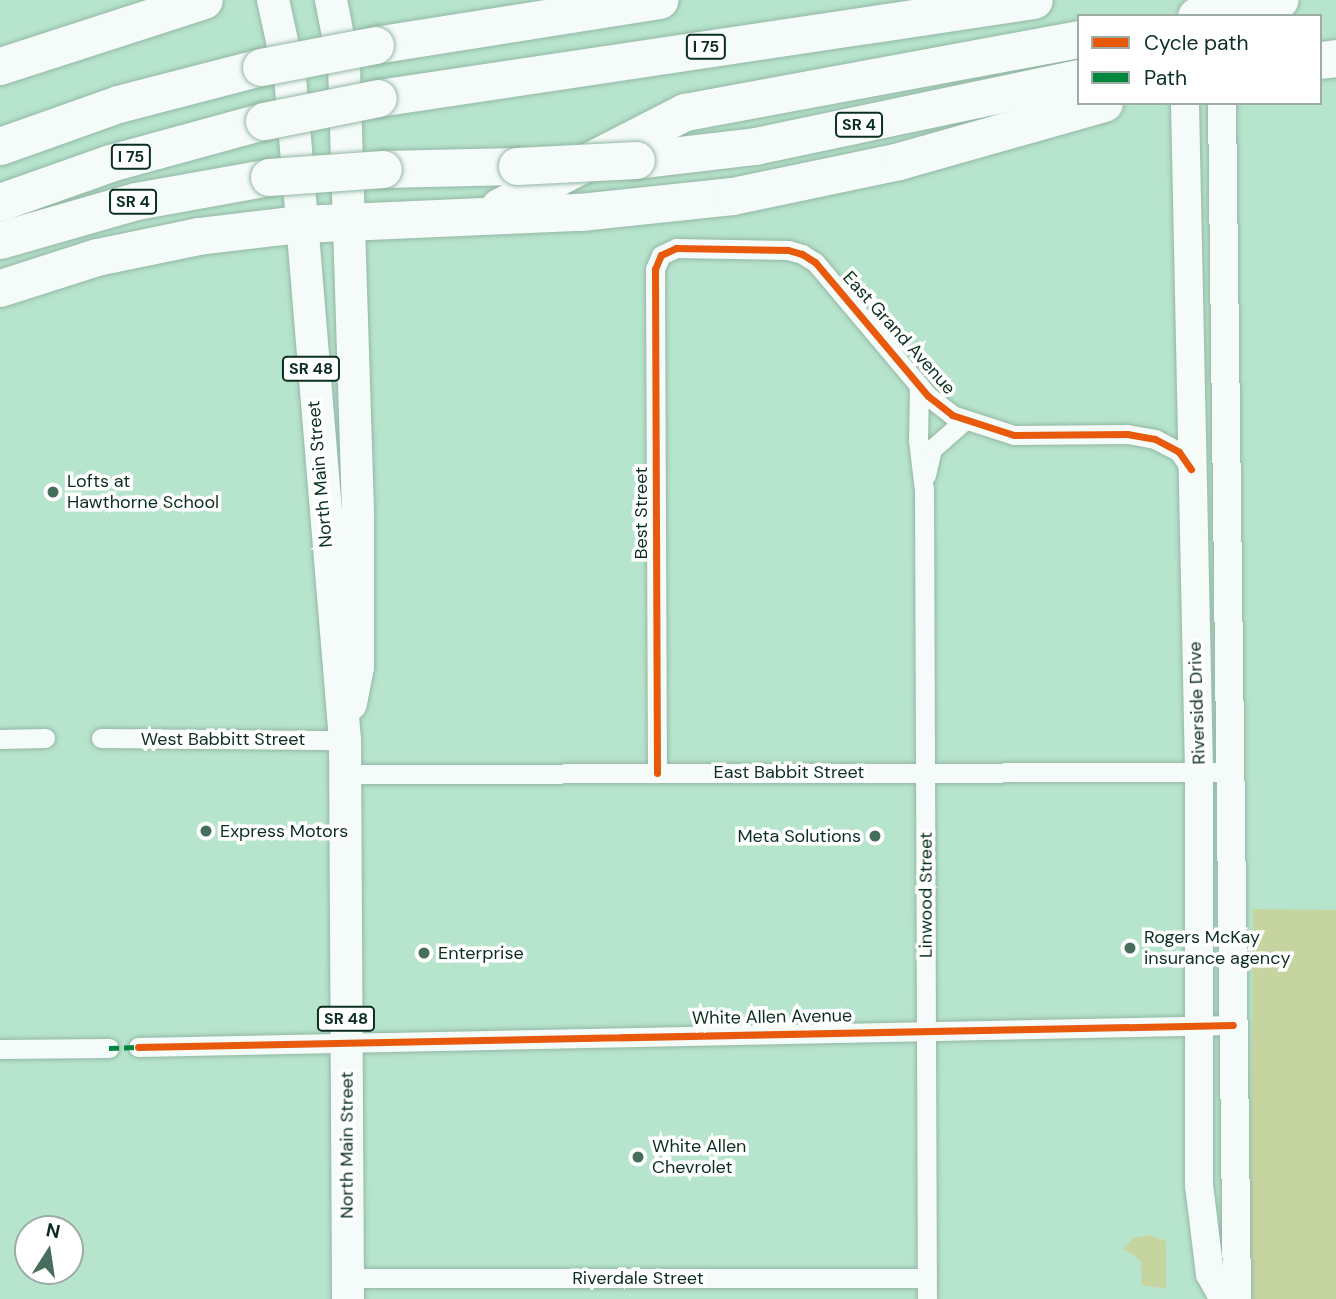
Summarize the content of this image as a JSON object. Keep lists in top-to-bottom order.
{
  "streets": {
    "highway": ["I 75", "SR 4"],
    "main road": ["SR 48", "North Main Street", "Riverside Drive"],
    "street": [
      "East Grand Avenue",
      "Best Street",
      "West Babbitt Street",
      "East Babbit Street",
      "Linwood Street",
      "White Allen Avenue",
      "Riverdale Street"
    ]
  },
  "crossings": [
    ["East Grand Avenue", "Best Street"],
    ["East Grand Avenue", "Riverside Drive"],
    ["East Grand Avenue", "Linwood Street"],
    ["North Main Street", "West Babbitt Street"],
    ["North Main Street", "East Babbit Street"],
    ["North Main Street", "White Allen Avenue"],
    ["North Main Street", "Riverdale Street"],
    ["Best Street", "East Babbit Street"],
    ["Riverside Drive", "East Babbit Street"],
    ["Riverside Drive", "White Allen Avenue"],
    ["East Babbit Street", "Linwood Street"],
    ["Linwood Street", "White Allen Avenue"],
    ["Linwood Street", "Riverdale Street"]
  ],
  "places": [
    "Lofts at Hawthorne School",
    "Express Motors",
    "Meta Solutions",
    "Rogers McKay insurance agency",
    "Enterprise",
    "White Allen Chevrolet"
  ],
  "legend": ["Cycle path", "Path"],
  "north": "top"
}
